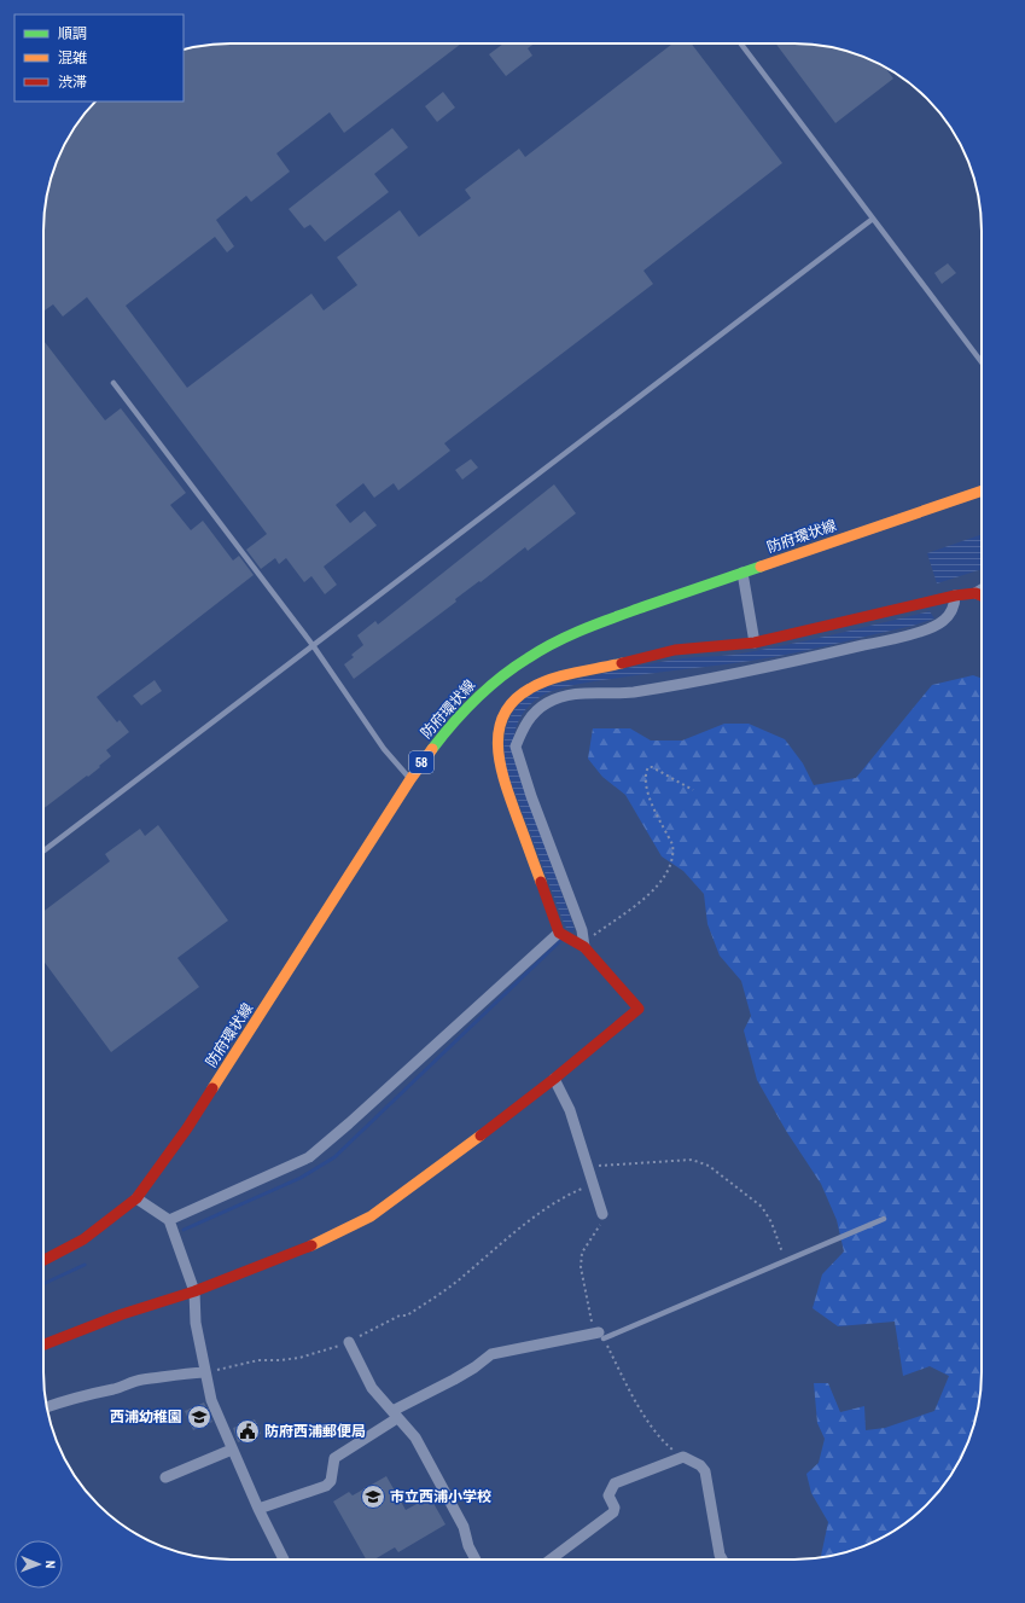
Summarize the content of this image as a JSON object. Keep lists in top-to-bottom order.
{
  "streets": {
    "street": ["防府環状線", "58"]
  },
  "places": {
    "school or university": ["西浦幼稚園", "市立西浦小学校"],
    "public building": ["防府西浦郵便局"]
  },
  "legend": ["順調", "混雑", "渋滞"],
  "north": "right"
}
